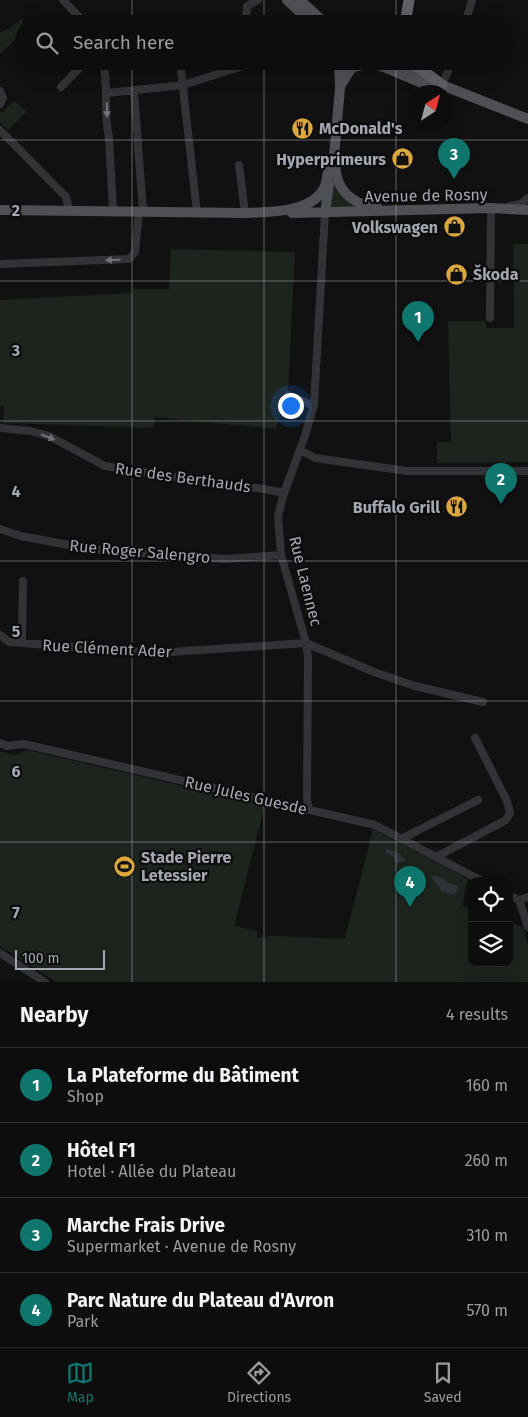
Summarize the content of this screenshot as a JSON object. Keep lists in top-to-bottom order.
{
  "streets": {
    "main road": ["Avenue de Rosny", "Rue Laennec"],
    "street": [
      "Rue des Berthauds",
      "Rue Roger Salengro",
      "Rue Clément Ader",
      "Rue Jules Guesde"
    ]
  },
  "crossings": [
    ["Avenue de Rosny", "Rue Laennec"],
    ["Rue des Berthauds", "Rue Laennec"],
    ["Rue Roger Salengro", "Rue Laennec"],
    ["Rue Laennec", "Rue Clément Ader"],
    ["Rue Laennec", "Rue Jules Guesde"]
  ],
  "one_way": ["Rue des Berthauds"],
  "places": {
    "restaurant": ["McDonald's", "Buffalo Grill"],
    "shop": ["Hyperprimeurs", "Volkswagen", "Škoda"],
    "sports": ["Stade Pierre Letessier"]
  },
  "scale_bar": "100 m",
  "north": "top right",
  "page": {
    "search": "Search here",
    "pins": [
      "3",
      "1",
      "2",
      "4"
    ],
    "scale": "100 m",
    "heading": ["Nearby", "4 results"],
    "list": [
      {
        "mark": "1",
        "name": "La Plateforme du Bâtiment",
        "note": "Shop",
        "value": "160 m"
      },
      {
        "mark": "2",
        "name": "Hôtel F1",
        "note": "Hotel · Allée du Plateau",
        "value": "260 m"
      },
      {
        "mark": "3",
        "name": "Marche Frais Drive",
        "note": "Supermarket · Avenue de Rosny",
        "value": "310 m"
      },
      {
        "mark": "4",
        "name": "Parc Nature du Plateau d'Avron",
        "note": "Park",
        "value": "570 m"
      }
    ],
    "nav": ["Map", "Directions", "Saved"]
  },
  "grid": {
    "rows": [
      "2",
      "3",
      "4",
      "5",
      "6",
      "7"
    ]
  }
}
